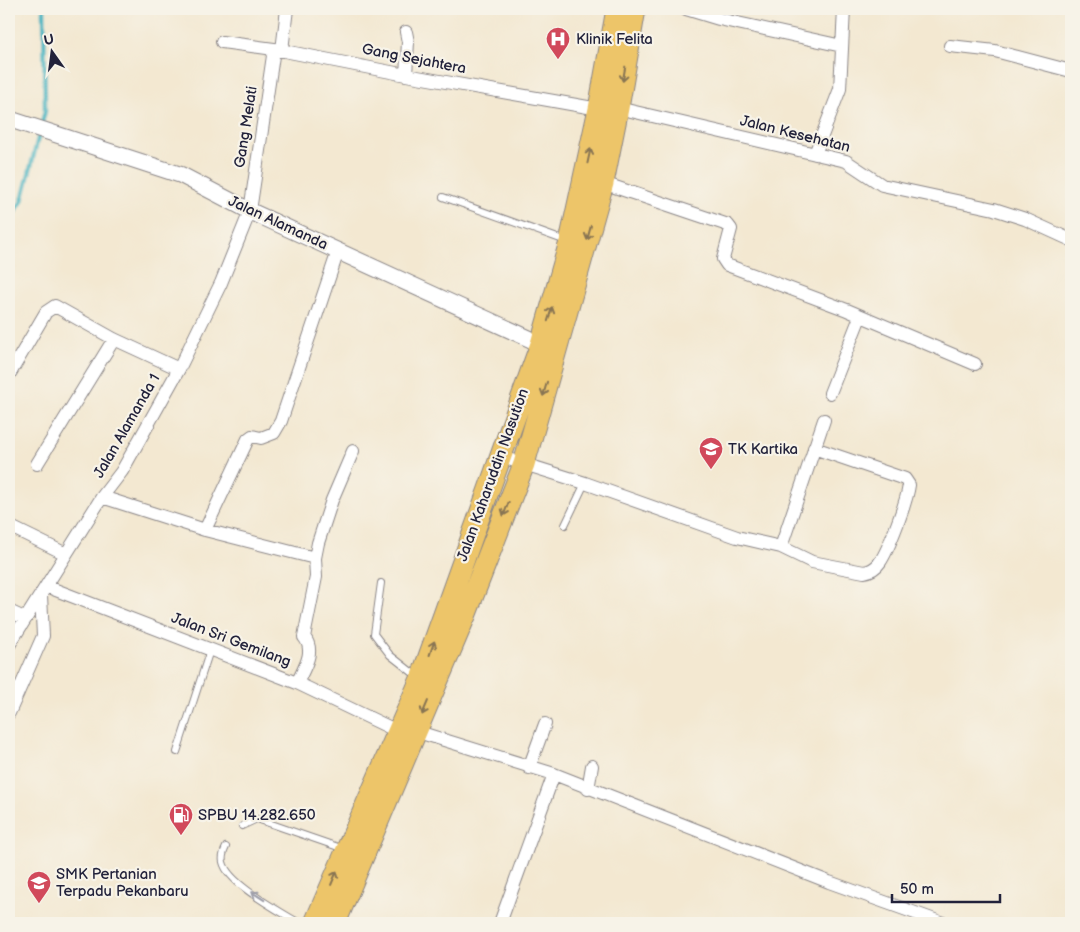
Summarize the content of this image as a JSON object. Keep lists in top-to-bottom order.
{
  "streets": {
    "highway": ["Jalan Kaharuddin Nasution"],
    "street": [
      "Gang Sejahtera",
      "Gang Melati",
      "Jalan Kesehatan",
      "Jalan Alamanda",
      "Jalan Alamanda 1",
      "Jalan Sri Gemilang"
    ]
  },
  "crossings": [
    ["Gang Sejahtera", "Gang Melati"],
    ["Gang Sejahtera", "Jalan Kesehatan"],
    ["Gang Sejahtera", "Jalan Kaharuddin Nasution"],
    ["Gang Melati", "Jalan Alamanda"],
    ["Gang Melati", "Jalan Alamanda 1"],
    ["Jalan Kesehatan", "Jalan Kaharuddin Nasution"],
    ["Jalan Alamanda", "Jalan Alamanda 1"],
    ["Jalan Alamanda", "Jalan Kaharuddin Nasution"],
    ["Jalan Alamanda 1", "Jalan Sri Gemilang"],
    ["Jalan Kaharuddin Nasution", "Jalan Sri Gemilang"]
  ],
  "places": {
    "hospital": ["Klinik Felita"],
    "school or university": ["TK Kartika", "SMK Pertanian Terpadu Pekanbaru"],
    "fuel station": ["SPBU 14.282.650"]
  },
  "scale_bar": "50 m",
  "north": "top"
}
